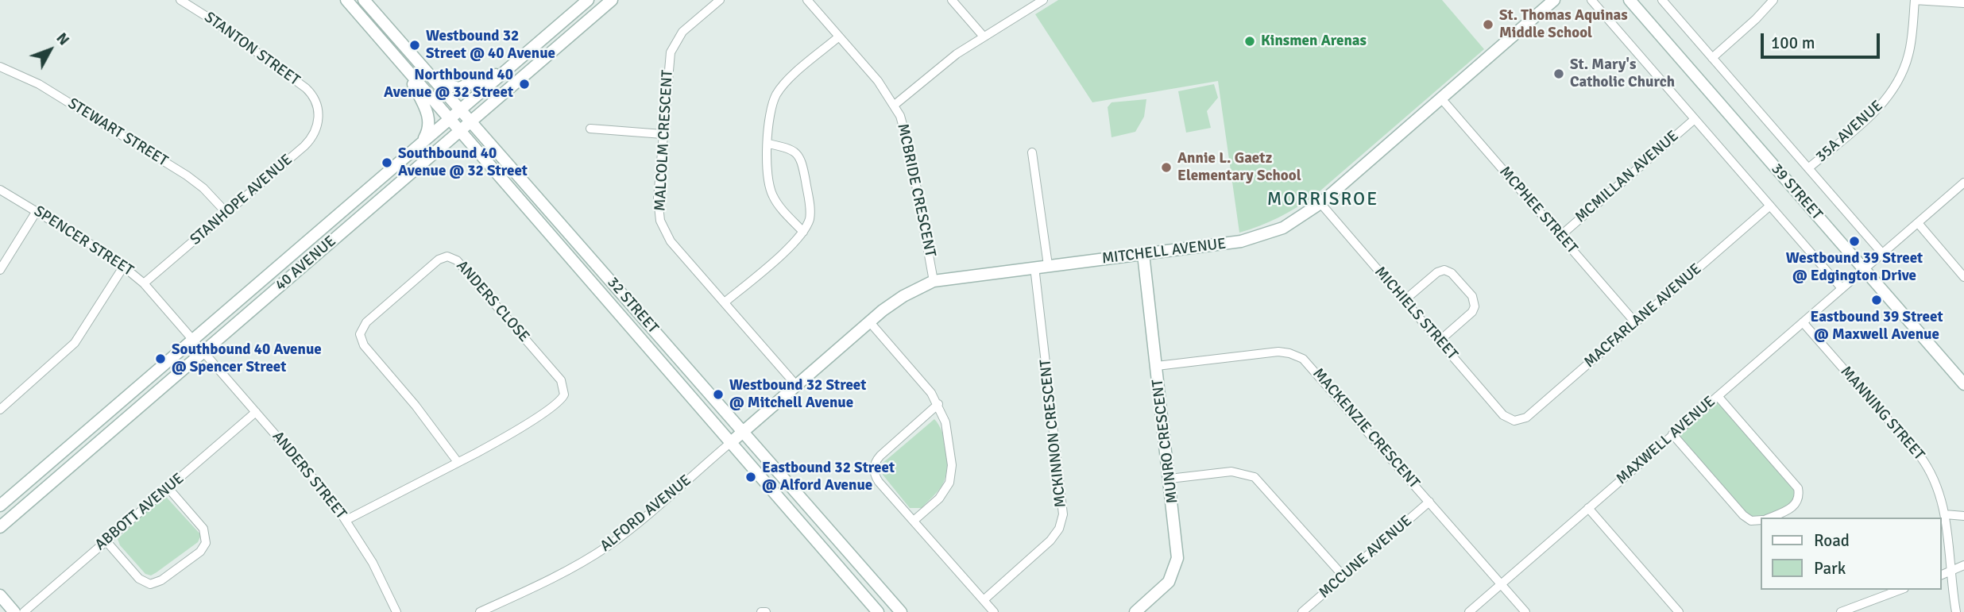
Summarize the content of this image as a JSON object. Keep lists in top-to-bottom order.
{
  "streets": {
    "main road": [
      "39 STREET",
      "MITCHELL AVENUE",
      "40 AVENUE",
      "32 STREET",
      "MUNRO CRESCENT",
      "ALFORD AVENUE"
    ],
    "street": [
      "STANTON STREET",
      "35A AVENUE",
      "STEWART STREET",
      "MALCOLM CRESCENT",
      "MCMILLAN AVENUE",
      "MCBRIDE CRESCENT",
      "STANHOPE AVENUE",
      "MCPHEE STREET",
      "SPENCER STREET",
      "ANDERS CLOSE",
      "MICHIELS STREET",
      "MACFARLANE AVENUE",
      "MANNING STREET",
      "MACKENZIE CRESCENT",
      "MCKINNON CRESCENT",
      "MAXWELL AVENUE",
      "ANDERS STREET",
      "ABBOTT AVENUE",
      "MCCUNE AVENUE"
    ]
  },
  "crossings": [
    ["STANTON STREET", "STANHOPE AVENUE"],
    ["35A AVENUE", "39 STREET"],
    ["STEWART STREET", "STANHOPE AVENUE"],
    ["MALCOLM CRESCENT", "MITCHELL AVENUE"],
    ["MCMILLAN AVENUE", "39 STREET"],
    ["MCMILLAN AVENUE", "MCPHEE STREET"],
    ["MCBRIDE CRESCENT", "MITCHELL AVENUE"],
    ["39 STREET", "MACFARLANE AVENUE"],
    ["39 STREET", "MAXWELL AVENUE"],
    ["STANHOPE AVENUE", "SPENCER STREET"],
    ["MCPHEE STREET", "MITCHELL AVENUE"],
    ["MCPHEE STREET", "MACFARLANE AVENUE"],
    ["SPENCER STREET", "40 AVENUE"],
    ["SPENCER STREET", "ANDERS STREET"],
    ["MITCHELL AVENUE", "32 STREET"],
    ["MITCHELL AVENUE", "MICHIELS STREET"],
    ["MITCHELL AVENUE", "MCKINNON CRESCENT"],
    ["MITCHELL AVENUE", "MUNRO CRESCENT"],
    ["MITCHELL AVENUE", "ALFORD AVENUE"],
    ["40 AVENUE", "32 STREET"],
    ["40 AVENUE", "ANDERS STREET"],
    ["ANDERS CLOSE", "ANDERS STREET"],
    ["32 STREET", "ALFORD AVENUE"],
    ["MICHIELS STREET", "MACFARLANE AVENUE"],
    ["MANNING STREET", "MAXWELL AVENUE"],
    ["MACKENZIE CRESCENT", "MAXWELL AVENUE"],
    ["MACKENZIE CRESCENT", "MUNRO CRESCENT"],
    ["MACKENZIE CRESCENT", "MCCUNE AVENUE"],
    ["ANDERS STREET", "ABBOTT AVENUE"]
  ],
  "districts": ["MORRISROE"],
  "places": [
    "St. Thomas Aquinas Middle School",
    "Kinsmen Arenas",
    "Westbound 32 Street @ 40 Avenue",
    "St. Mary's Catholic Church",
    "Northbound 40 Avenue @ 32 Street",
    "Southbound 40 Avenue @ 32 Street",
    "Annie L. Gaetz Elementary School",
    "Westbound 39 Street @ Edgington Drive",
    "Eastbound 39 Street @ Maxwell Avenue",
    "Southbound 40 Avenue @ Spencer Street",
    "Westbound 32 Street @ Mitchell Avenue",
    "Eastbound 32 Street @ Alford Avenue"
  ],
  "legend": ["Road", "Park"],
  "scale_bar": "100 m",
  "north": "top right"
}
